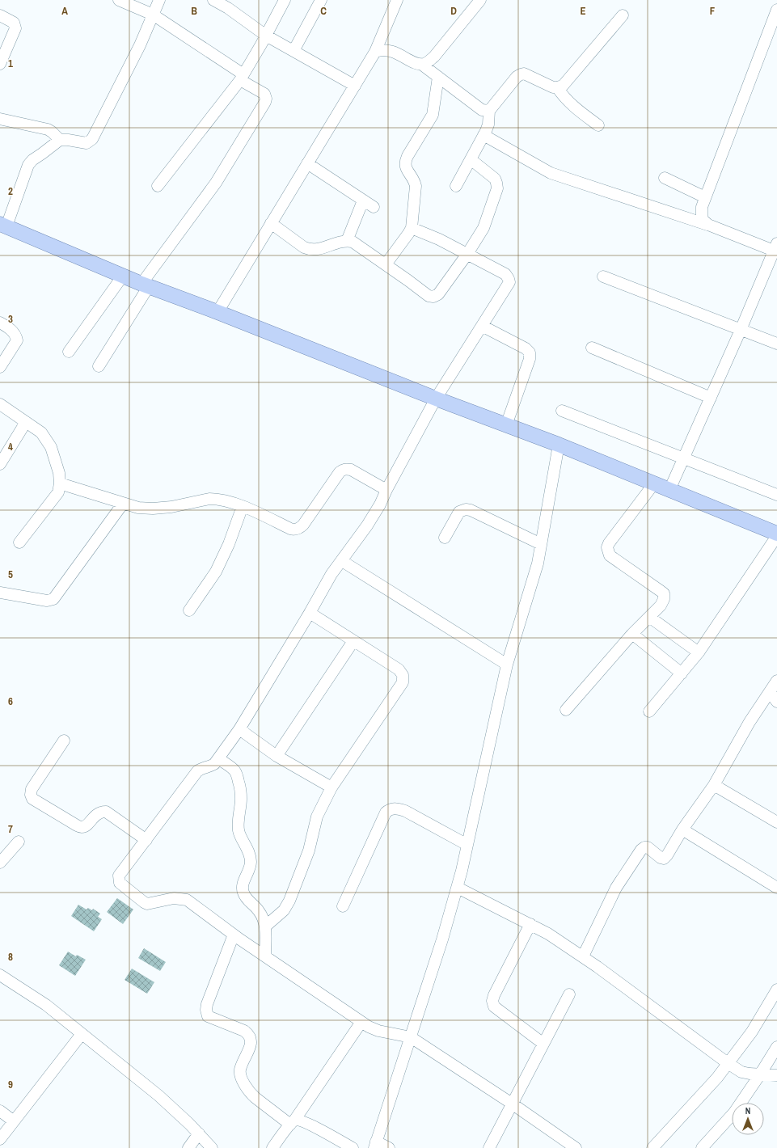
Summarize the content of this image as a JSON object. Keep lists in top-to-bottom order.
{
  "north": "top",
  "grid": {
    "columns": [
      "A",
      "B",
      "C",
      "D",
      "E",
      "F"
    ],
    "rows": [
      "1",
      "2",
      "3",
      "4",
      "5",
      "6",
      "7",
      "8",
      "9"
    ]
  }
}
